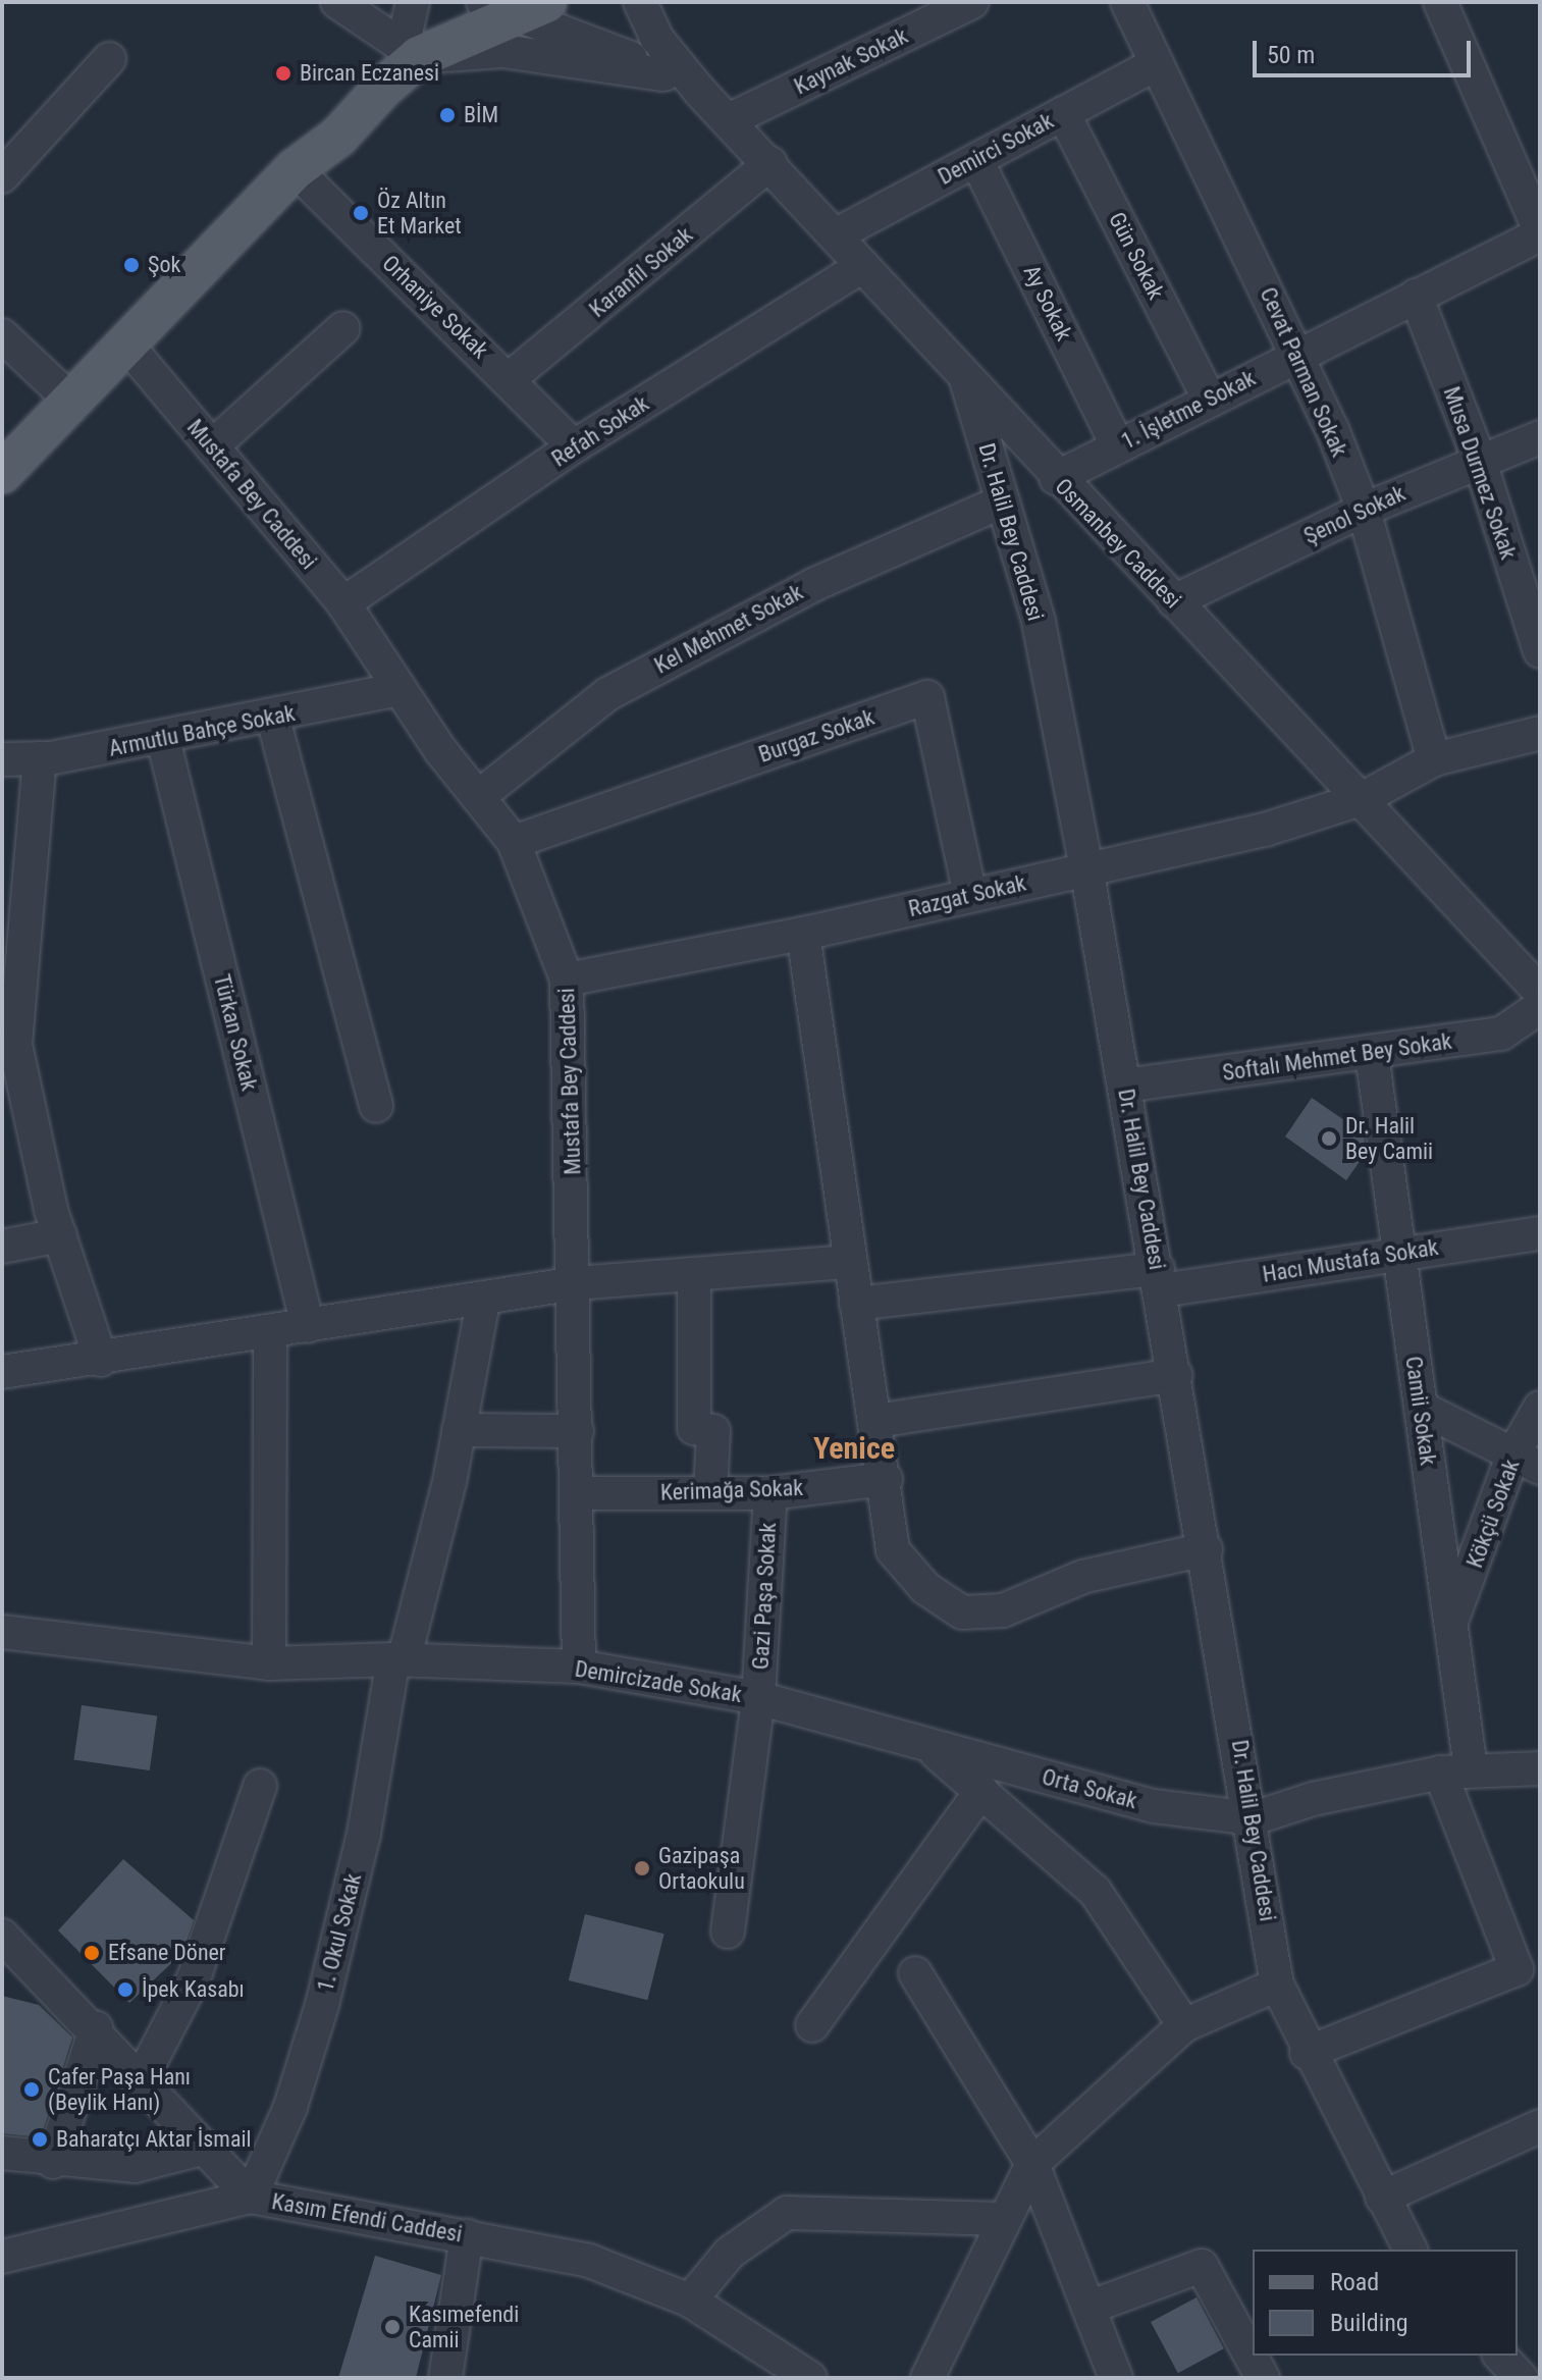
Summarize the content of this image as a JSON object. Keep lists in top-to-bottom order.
{
  "streets": {
    "street": [
      "Kaynak Sokak",
      "Demirci Sokak",
      "Gün Sokak",
      "Karanfil Sokak",
      "Ay Sokak",
      "Orhaniye Sokak",
      "Cevat Parman Sokak",
      "1. İşletme Sokak",
      "Refah Sokak",
      "Musa Durmez Sokak",
      "Mustafa Bey Caddesi",
      "Şenol Sokak",
      "Dr. Halil Bey Caddesi",
      "Osmanbey Caddesi",
      "Kel Mehmet Sokak",
      "Armutlu Bahçe Sokak",
      "Burgaz Sokak",
      "Razgat Sokak",
      "Türkan Sokak",
      "Softalı Mehmet Bey Sokak",
      "Hacı Mustafa Sokak",
      "Camii Sokak",
      "Kerimağa Sokak",
      "Kökçü Sokak",
      "Gazi Paşa Sokak",
      "Demircizade Sokak",
      "Orta Sokak",
      "1. Okul Sokak",
      "Kasım Efendi Caddesi"
    ]
  },
  "crossings": [
    ["Kaynak Sokak", "Osmanbey Caddesi"],
    ["Demirci Sokak", "Gün Sokak"],
    ["Demirci Sokak", "Ay Sokak"],
    ["Demirci Sokak", "Cevat Parman Sokak"],
    ["Demirci Sokak", "Osmanbey Caddesi"],
    ["Gün Sokak", "1. İşletme Sokak"],
    ["Karanfil Sokak", "Orhaniye Sokak"],
    ["Karanfil Sokak", "Osmanbey Caddesi"],
    ["Ay Sokak", "1. İşletme Sokak"],
    ["Orhaniye Sokak", "Refah Sokak"],
    ["Cevat Parman Sokak", "1. İşletme Sokak"],
    ["Cevat Parman Sokak", "Şenol Sokak"],
    ["Cevat Parman Sokak", "Razgat Sokak"],
    ["1. İşletme Sokak", "Musa Durmez Sokak"],
    ["1. İşletme Sokak", "Osmanbey Caddesi"],
    ["Refah Sokak", "Mustafa Bey Caddesi"],
    ["Refah Sokak", "Osmanbey Caddesi"],
    ["Musa Durmez Sokak", "Şenol Sokak"],
    ["Mustafa Bey Caddesi", "Kel Mehmet Sokak"],
    ["Mustafa Bey Caddesi", "Armutlu Bahçe Sokak"],
    ["Mustafa Bey Caddesi", "Burgaz Sokak"],
    ["Mustafa Bey Caddesi", "Razgat Sokak"],
    ["Mustafa Bey Caddesi", "Kerimağa Sokak"],
    ["Mustafa Bey Caddesi", "Demircizade Sokak"],
    ["Şenol Sokak", "Osmanbey Caddesi"],
    ["Dr. Halil Bey Caddesi", "Osmanbey Caddesi"],
    ["Dr. Halil Bey Caddesi", "Kel Mehmet Sokak"],
    ["Dr. Halil Bey Caddesi", "Razgat Sokak"],
    ["Dr. Halil Bey Caddesi", "Softalı Mehmet Bey Sokak"],
    ["Dr. Halil Bey Caddesi", "Hacı Mustafa Sokak"],
    ["Dr. Halil Bey Caddesi", "Camii Sokak"],
    ["Dr. Halil Bey Caddesi", "Orta Sokak"],
    ["Osmanbey Caddesi", "Razgat Sokak"],
    ["Armutlu Bahçe Sokak", "Türkan Sokak"],
    ["Burgaz Sokak", "Razgat Sokak"],
    ["Softalı Mehmet Bey Sokak", "Camii Sokak"],
    ["Hacı Mustafa Sokak", "Camii Sokak"],
    ["Camii Sokak", "Kökçü Sokak"],
    ["Kerimağa Sokak", "Gazi Paşa Sokak"],
    ["Gazi Paşa Sokak", "Demircizade Sokak"],
    ["Demircizade Sokak", "Orta Sokak"],
    ["Demircizade Sokak", "1. Okul Sokak"],
    ["1. Okul Sokak", "Kasım Efendi Caddesi"]
  ],
  "districts": ["Yenice"],
  "places": [
    "Bircan Eczanesi",
    "BİM",
    "Öz Altın Et Market",
    "Şok",
    "Dr. Halil Bey Camii",
    "Gazipaşa Ortaokulu",
    "Efsane Döner",
    "İpek Kasabı",
    "Cafer Paşa Hanı (Beylik Hanı)",
    "Baharatçı Aktar İsmail",
    "Kasımefendi Camii"
  ],
  "legend": ["Road", "Building"],
  "scale_bar": "50 m"
}
